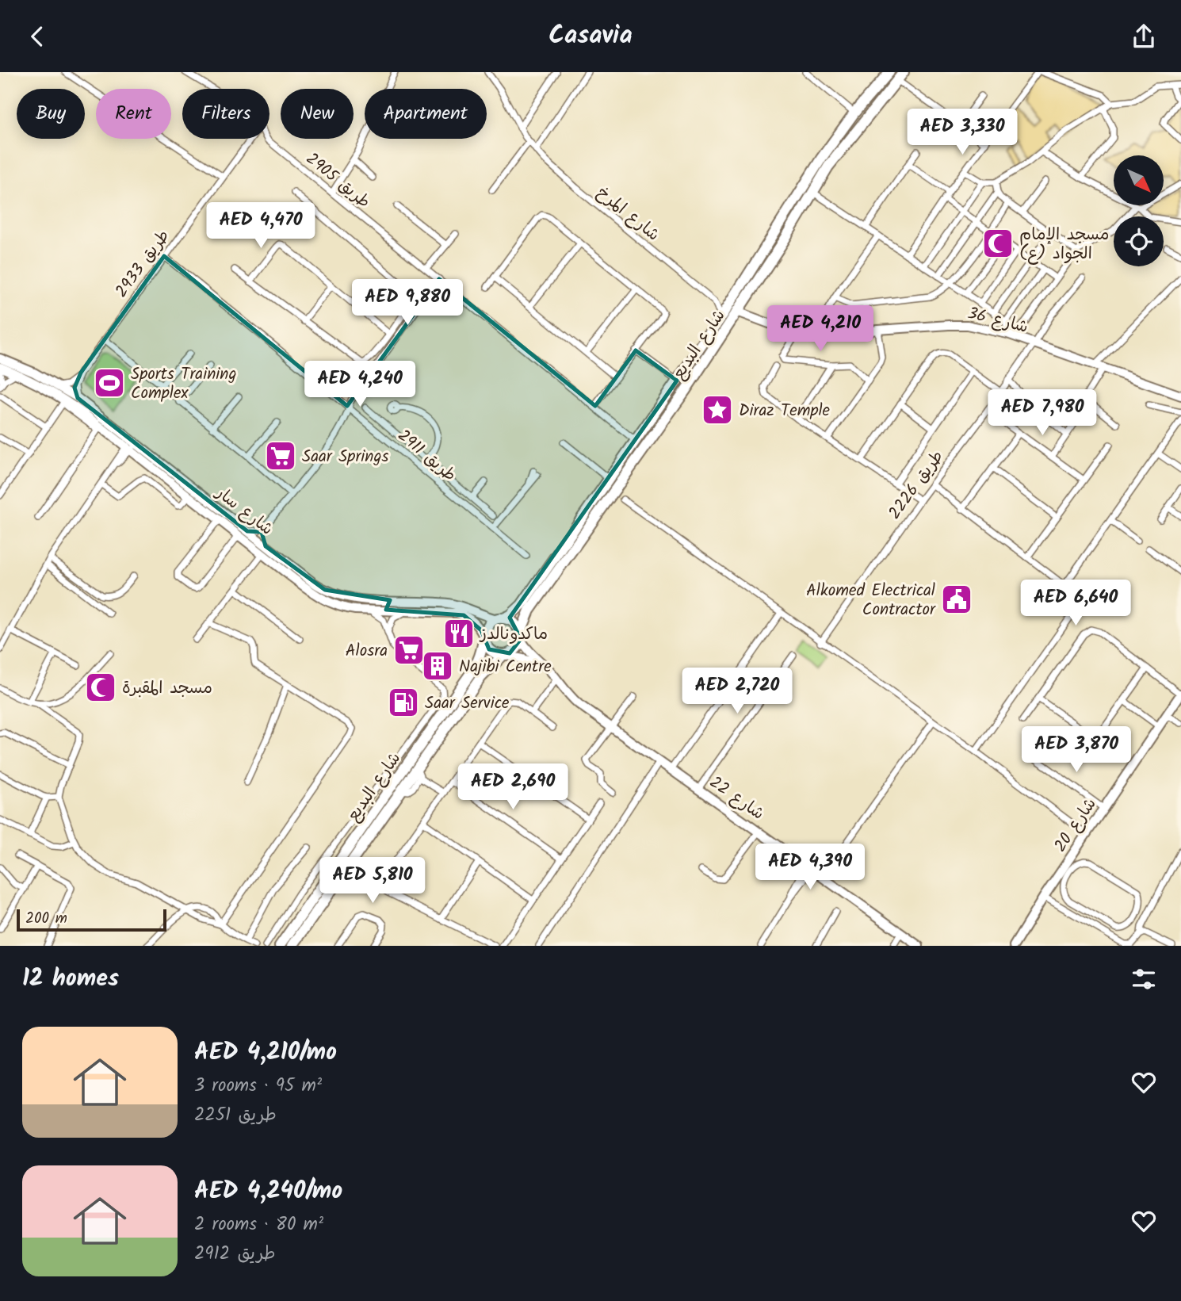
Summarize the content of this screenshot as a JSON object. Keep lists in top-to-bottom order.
{
  "streets": {
    "main road": ["شارع البديع"],
    "street": [
      "طريق 2905",
      "شارع المرخ",
      "طريق 2933",
      "شارع 36",
      "طريق 2911",
      "طريق 2226",
      "شارع سار",
      "شارع 22",
      "شارع 20"
    ]
  },
  "crossings": [
    ["طريق 2905", "شارع البديع"],
    ["شارع المرخ", "شارع البديع"],
    ["طريق 2933", "طريق 2911"],
    ["طريق 2933", "شارع سار"],
    ["شارع 36", "شارع البديع"],
    ["شارع 36", "طريق 2226"],
    ["شارع البديع", "شارع سار"],
    ["شارع البديع", "شارع 22"],
    ["شارع سار", "شارع 22"]
  ],
  "places": {
    "mosque": ["مسجد الإمام الجواد (ع)", "مسجد المقبرة"],
    "sports": ["Sports Training Complex"],
    "place": ["Diraz Temple"],
    "supermarket": ["Saar Springs", "Alosra"],
    "public building": ["Alkomed Electrical Contractor"],
    "restaurant": ["ماكدونالدز"],
    "building": ["Najibi Centre"],
    "fuel station": ["Saar Service"]
  },
  "scale_bar": "200 m",
  "north": "bottom right",
  "page": {
    "header": "Casavia",
    "chip": [
      "Buy",
      "Rent",
      "Filters",
      "New",
      "Apartment"
    ],
    "price": [
      "AED 3,330",
      "AED 4,470",
      "AED 9,880",
      "AED 4,210",
      "AED 4,240",
      "AED 7,980",
      "AED 6,640",
      "AED 2,720",
      "AED 3,870",
      "AED 2,690",
      "AED 4,390",
      "AED 5,810"
    ],
    "scale": "200 m",
    "heading": "12 homes",
    "list": [
      {
        "name": "AED 4,210/mo",
        "note": "3 rooms · 95 m² · طريق 2251"
      },
      {
        "name": "AED 4,240/mo",
        "note": "2 rooms · 80 m² · طريق 2912"
      }
    ]
  }
}
